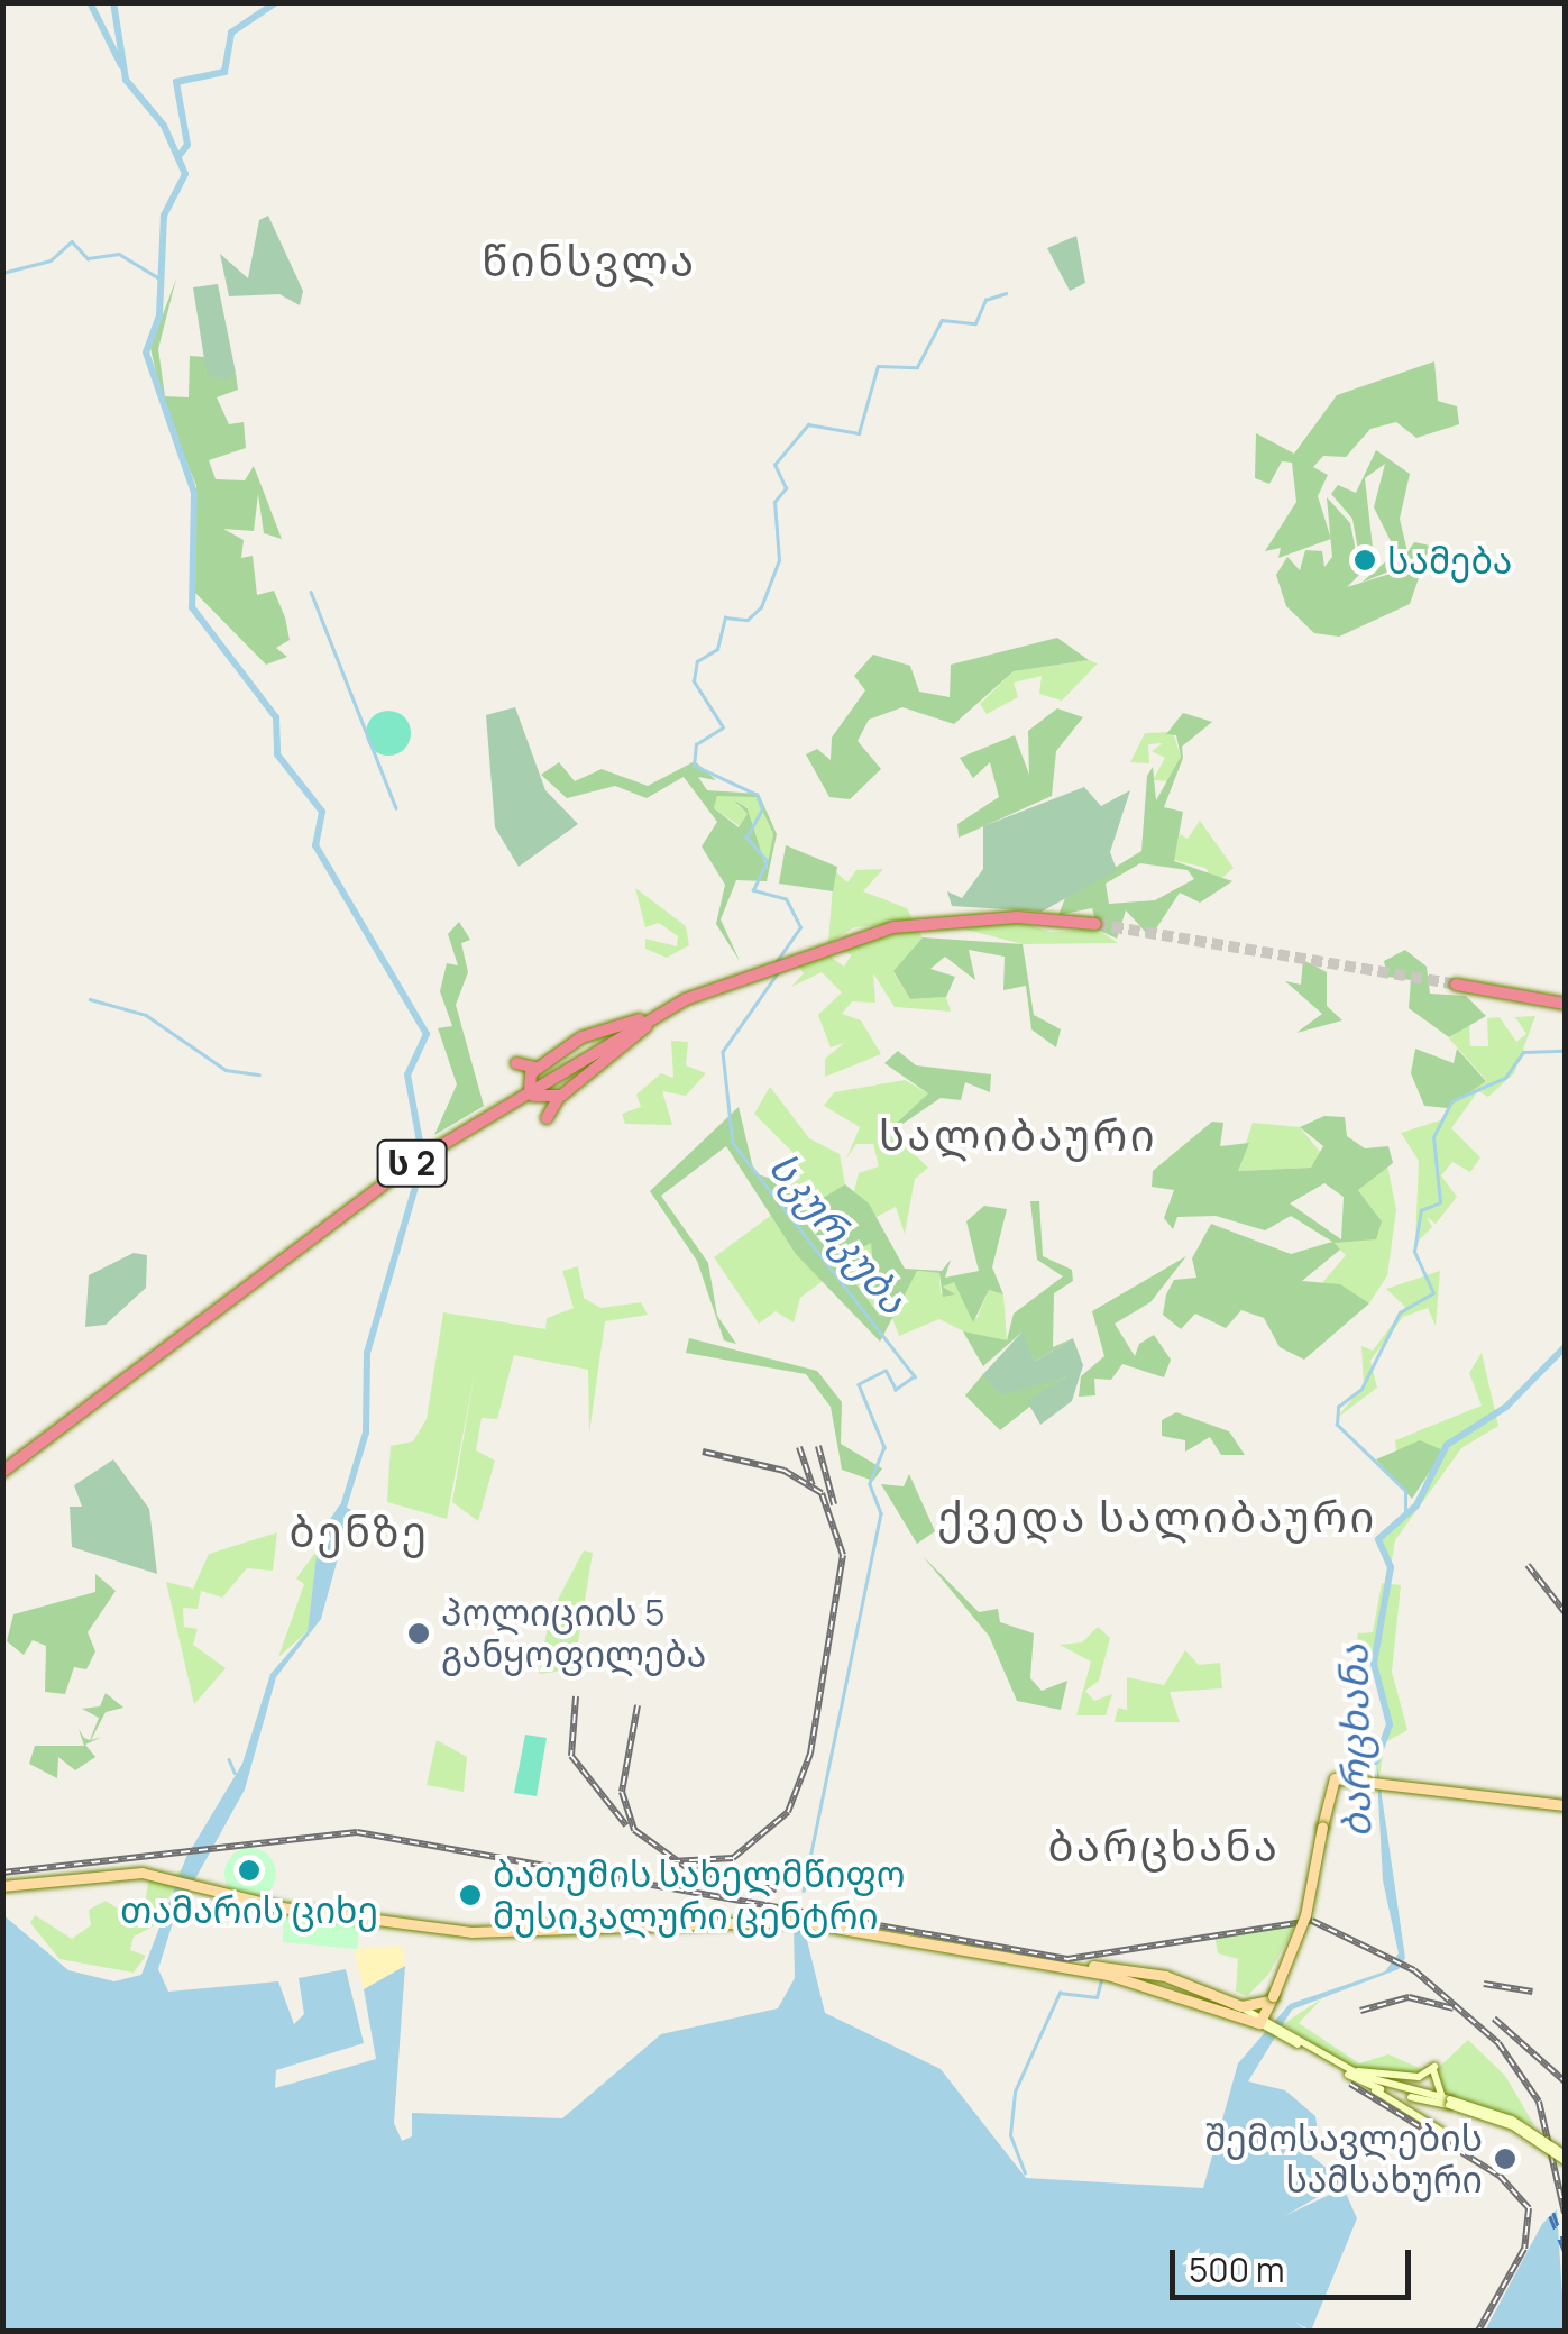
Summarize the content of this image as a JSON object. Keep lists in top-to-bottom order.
{
  "streets": {
    "highway": ["ს 2"]
  },
  "districts": [
    "წინსვლა",
    "სალიბაური",
    "ქვედა სალიბაური",
    "ბენზე",
    "ბარცხანა"
  ],
  "water": ["სკურკუბა", "ბარცხანა"],
  "places": [
    "სამება",
    "პოლიციის 5 განყოფილება",
    "თამარის ციხე",
    "ბათუმის სახელმწიფო მუსიკალური ცენტრი",
    "შემოსავლების სამსახური"
  ],
  "scale_bar": "500 m"
}
